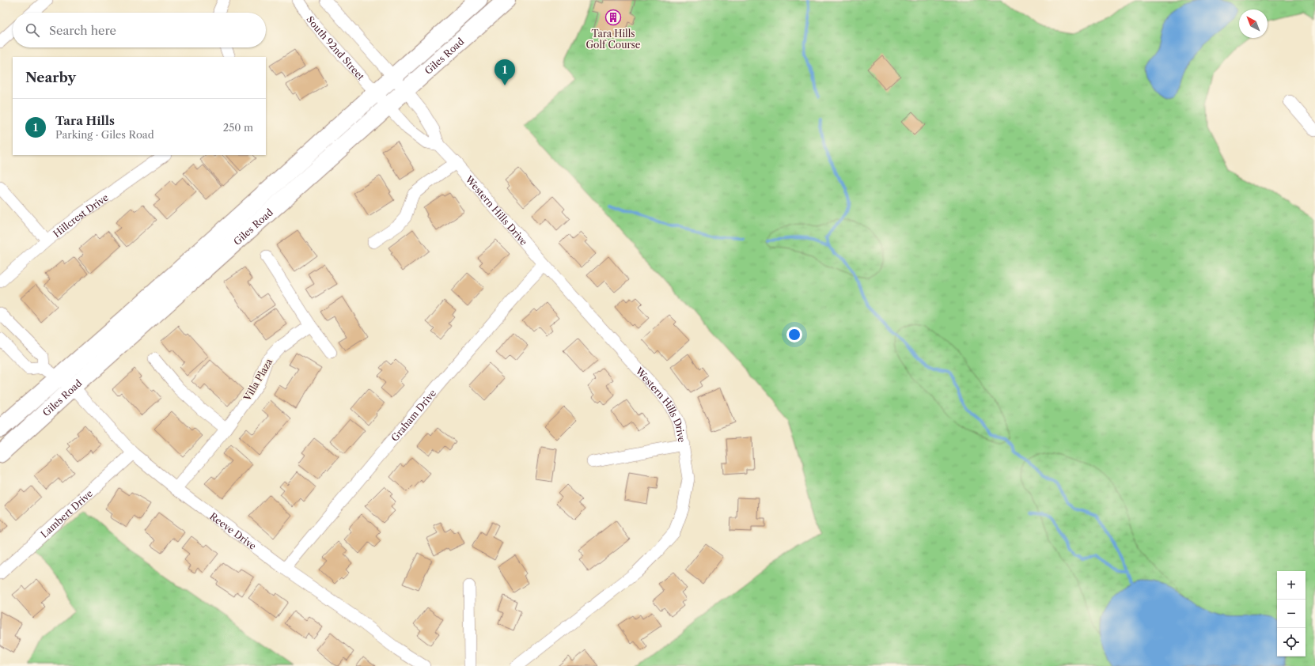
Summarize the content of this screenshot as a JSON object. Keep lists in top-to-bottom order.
{
  "streets": {
    "main road": ["Giles Road"],
    "street": [
      "South 92nd Street",
      "Western Hills Drive",
      "Hillcrest Drive",
      "Villa Plaza",
      "Graham Drive",
      "Lambert Drive",
      "Reeve Drive"
    ]
  },
  "crossings": [
    ["South 92nd Street", "Giles Road"],
    ["South 92nd Street", "Western Hills Drive"],
    ["Giles Road", "Western Hills Drive"],
    ["Giles Road", "Reeve Drive"],
    ["Western Hills Drive", "Graham Drive"],
    ["Villa Plaza", "Reeve Drive"],
    ["Graham Drive", "Reeve Drive"],
    ["Lambert Drive", "Reeve Drive"]
  ],
  "places": {
    "building": ["Tara Hills Golf Course"]
  },
  "north": "top left",
  "page": {
    "search": "Search here",
    "heading": "Nearby",
    "pins": "1",
    "list": [
      {
        "mark": "1",
        "name": "Tara Hills",
        "note": "Parking · Giles Road",
        "value": "250 m"
      }
    ],
    "map_buttons": ["+", "−"]
  }
}
